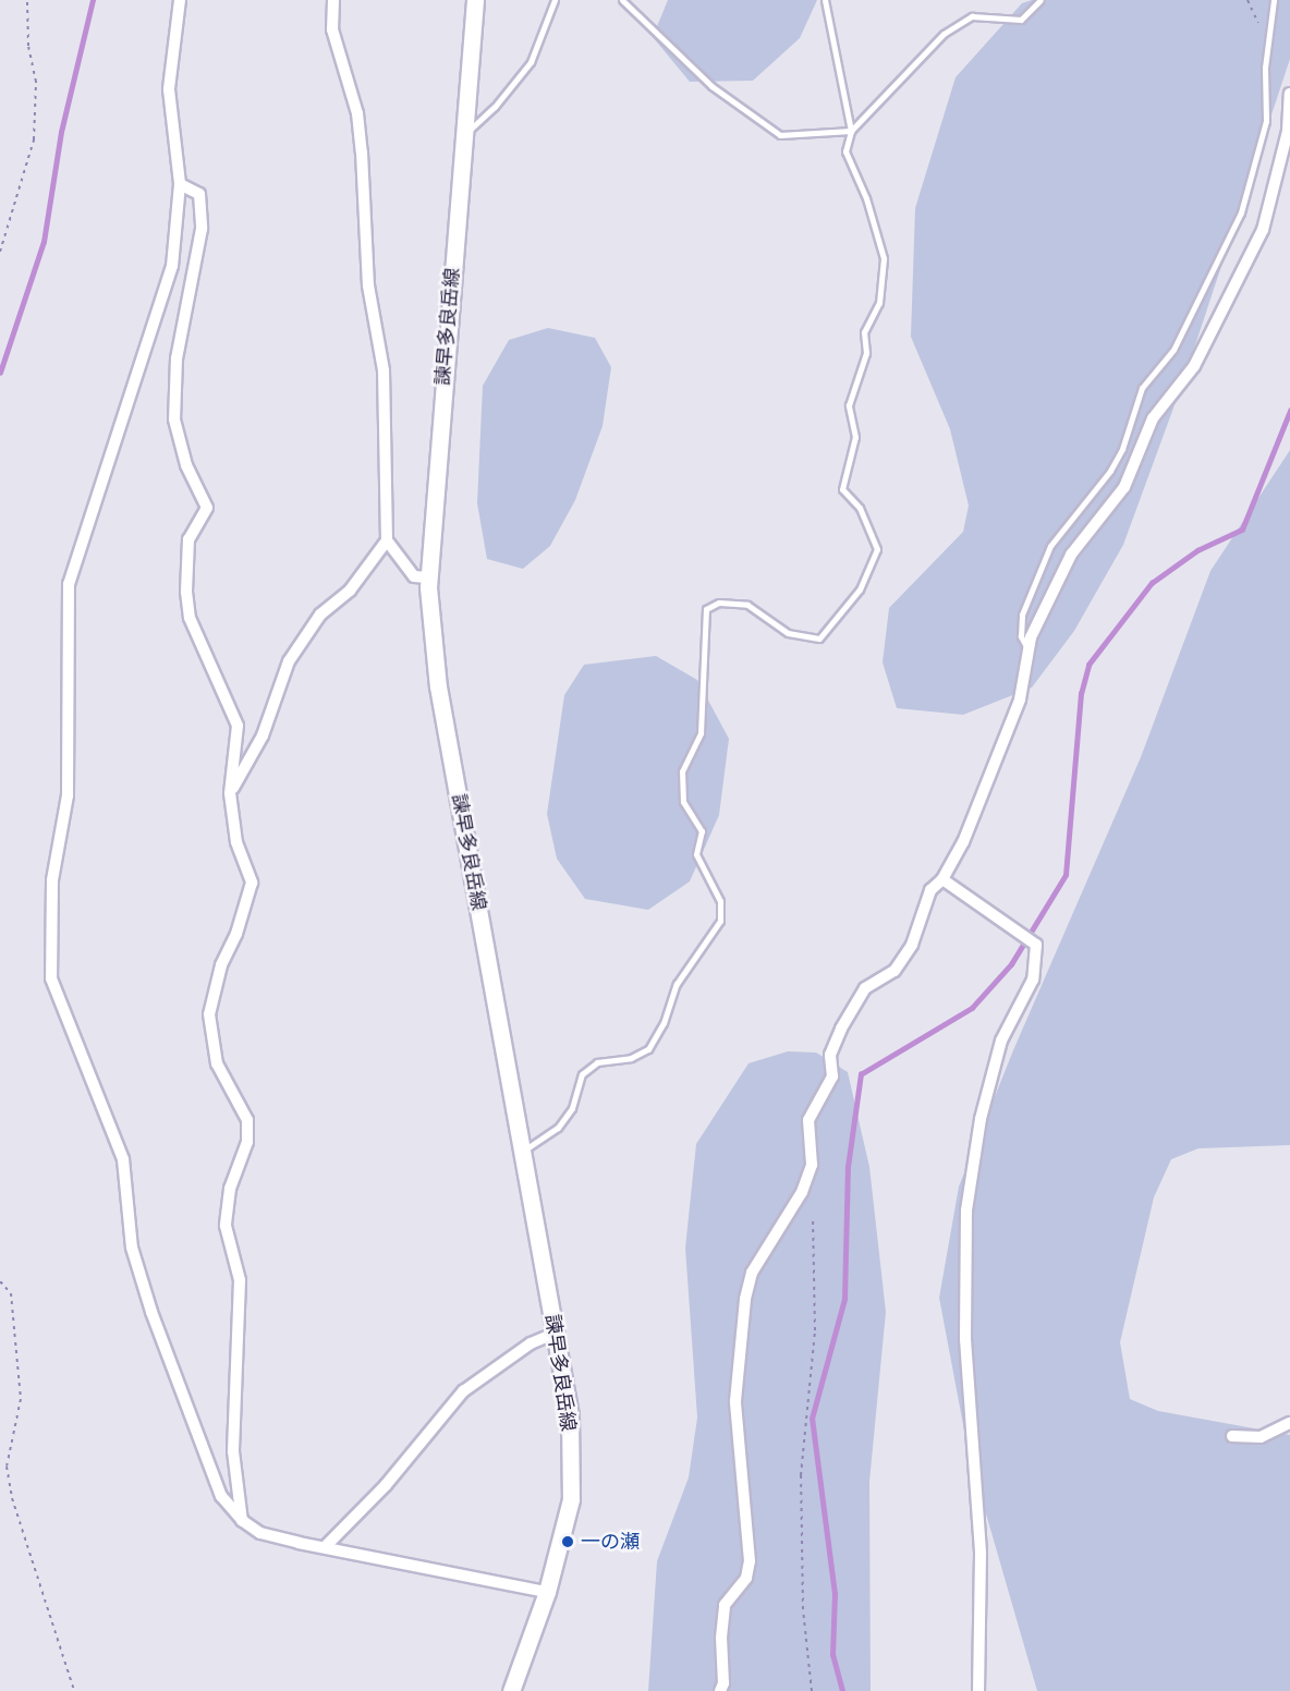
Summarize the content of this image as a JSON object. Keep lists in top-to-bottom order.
{
  "streets": {
    "main road": ["諫早多良岳線"]
  },
  "places": ["一の瀬"]
}
